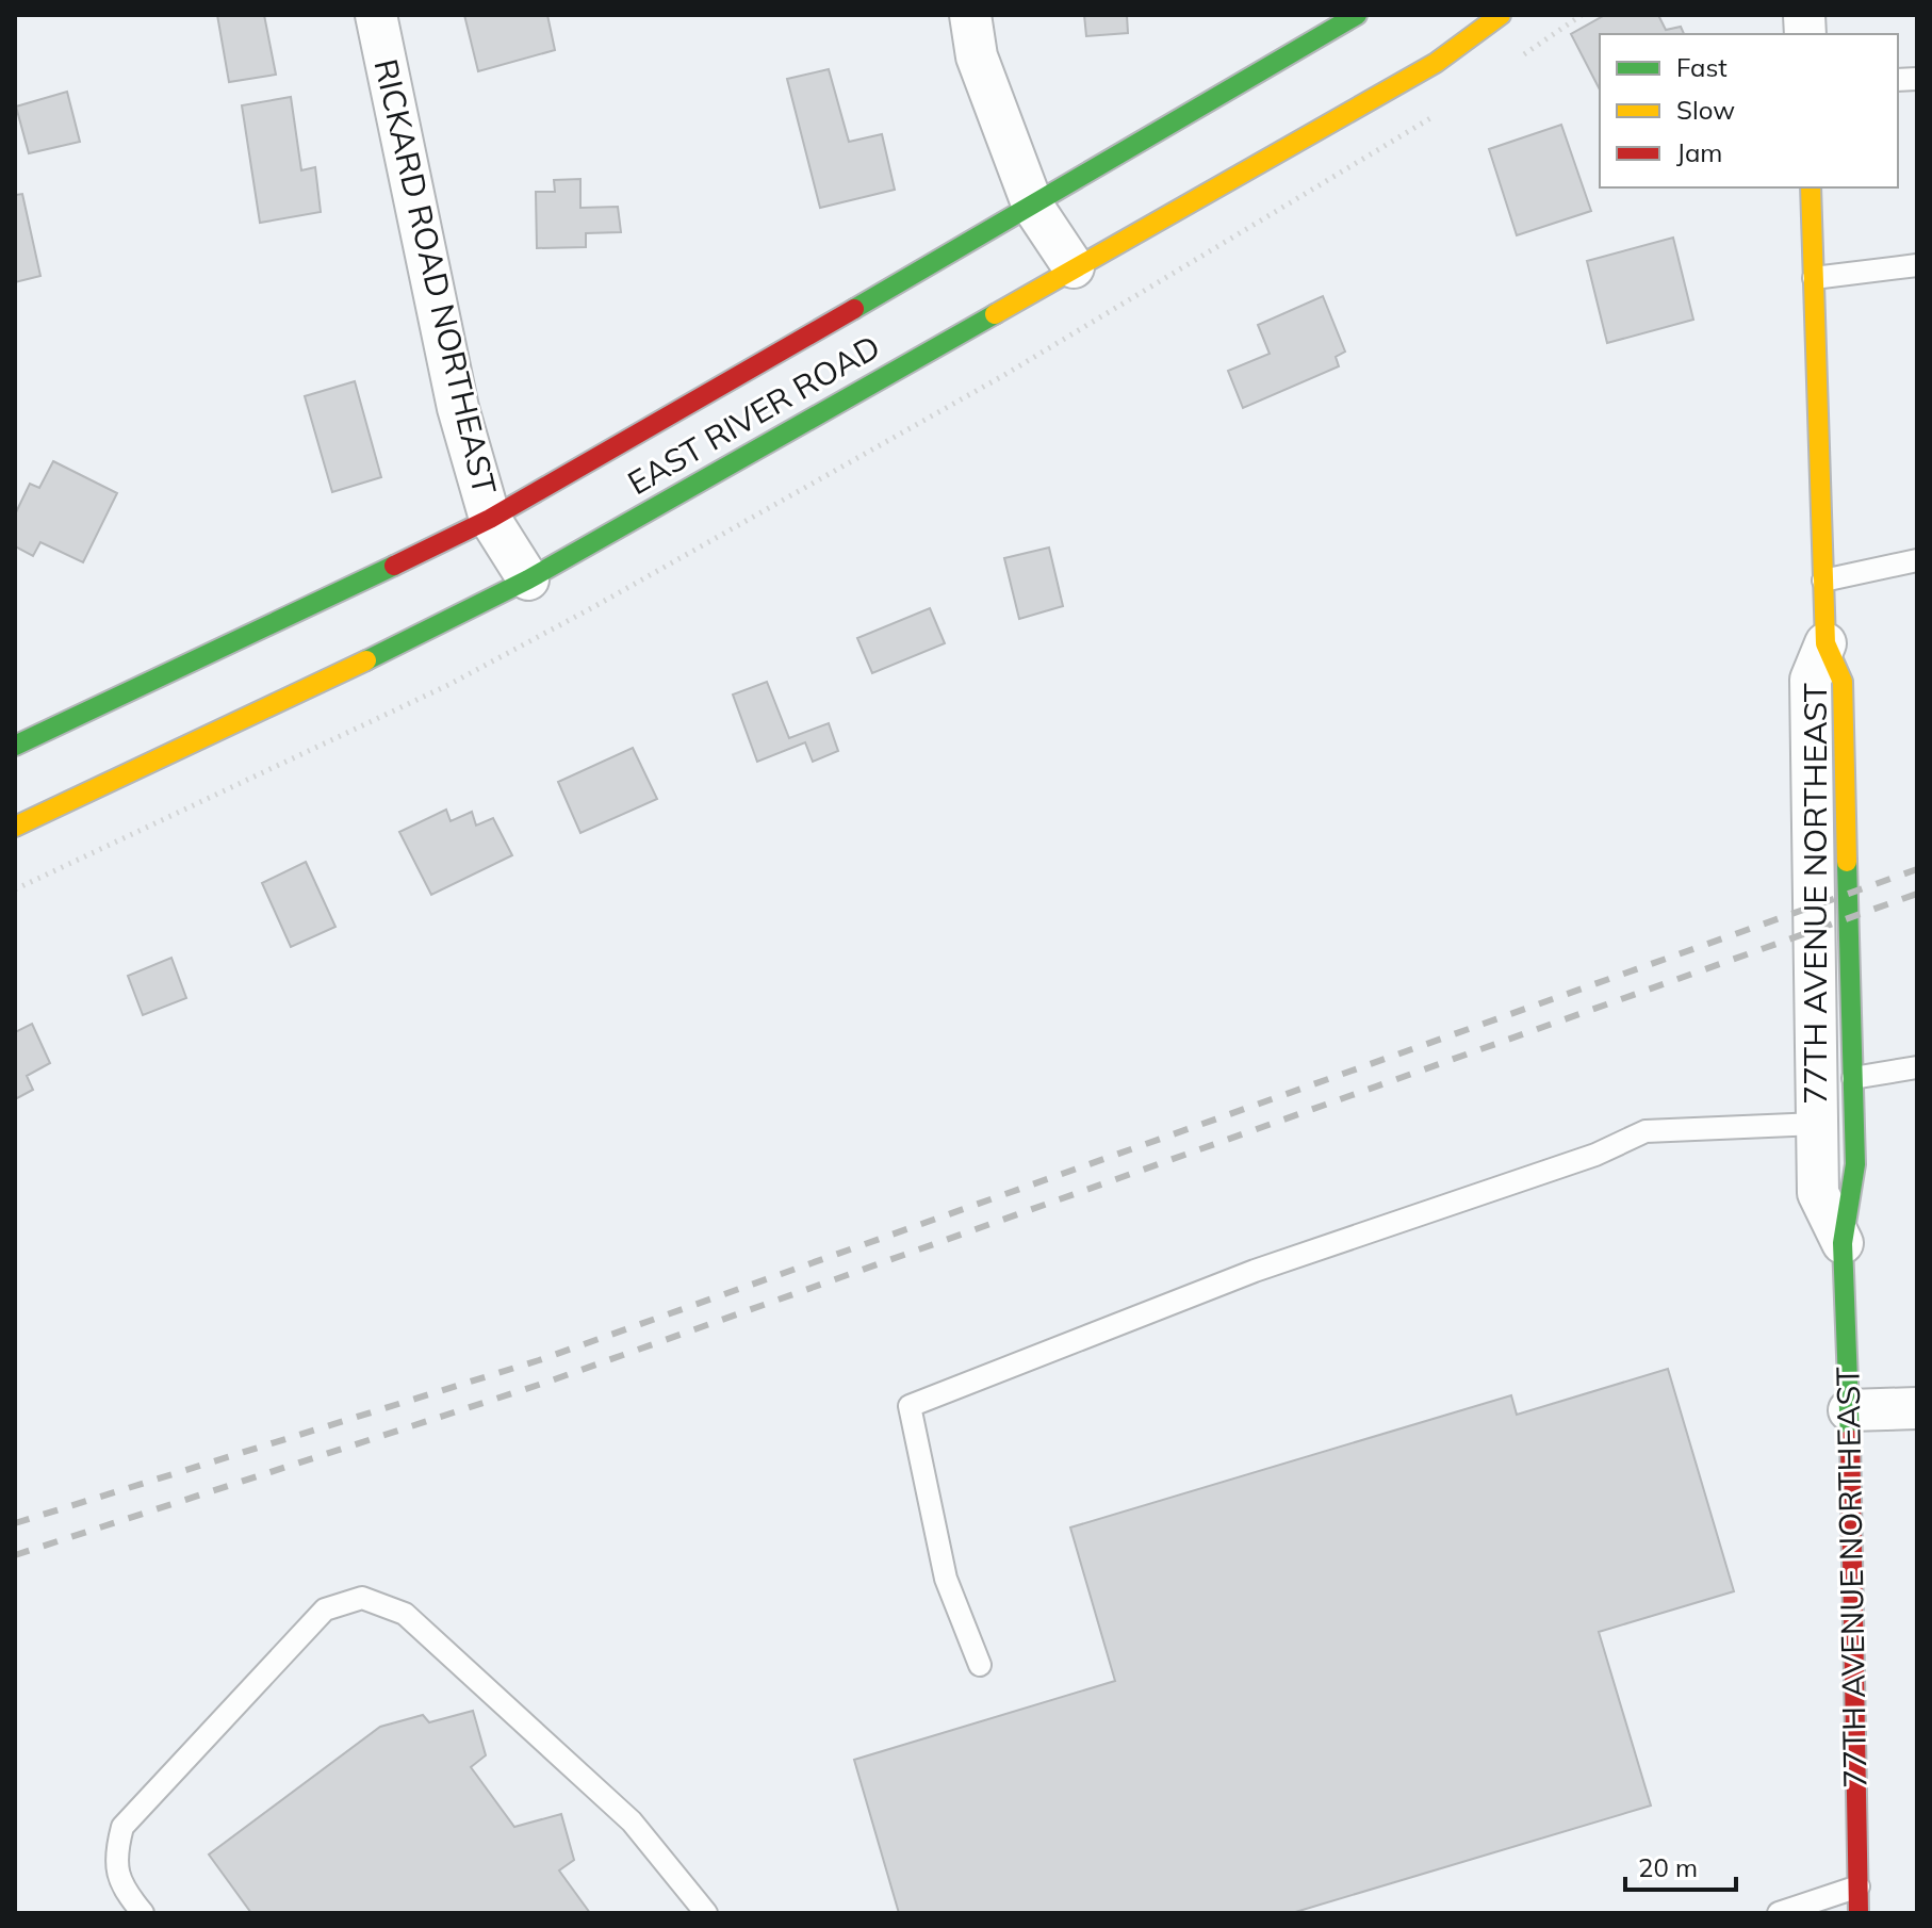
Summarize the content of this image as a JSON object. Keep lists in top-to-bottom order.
{
  "streets": {
    "main road": ["EAST RIVER ROAD", "77TH AVENUE NORTHEAST"],
    "street": ["RICKARD ROAD NORTHEAST"]
  },
  "crossings": [
    ["RICKARD ROAD NORTHEAST", "EAST RIVER ROAD"]
  ],
  "legend": ["Fast", "Slow", "Jam"],
  "scale_bar": "20 m"
}
